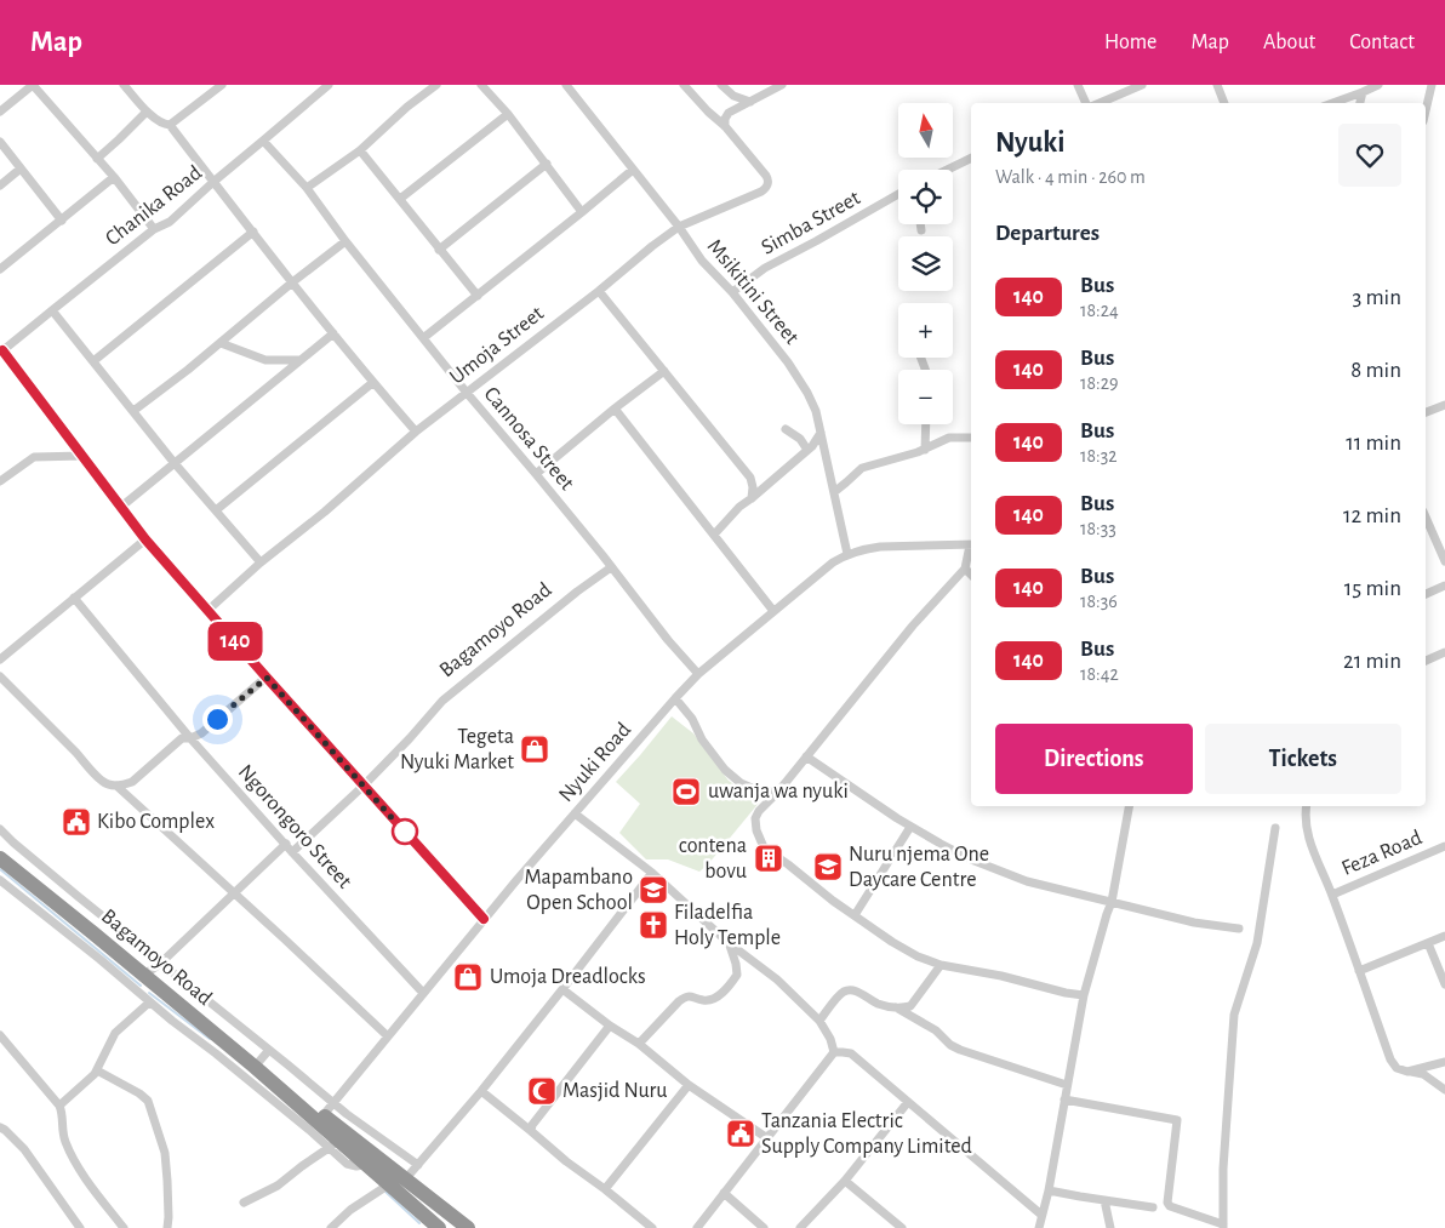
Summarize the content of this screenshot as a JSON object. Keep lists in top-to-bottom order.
{
  "streets": {
    "highway": ["Bagamoyo Road"],
    "street": [
      "Chanika Road",
      "Simba Street",
      "Msikitini Street",
      "Umoja Street",
      "Cannosa Street",
      "Nyuki Road",
      "Ngorongoro Street",
      "Feza Road"
    ]
  },
  "crossings": [
    ["Chanika Road", "Cannosa Street"],
    ["Simba Street", "Msikitini Street"],
    ["Msikitini Street", "Umoja Street"],
    ["Msikitini Street", "Nyuki Road"],
    ["Umoja Street", "Cannosa Street"],
    ["Cannosa Street", "Bagamoyo Road"],
    ["Cannosa Street", "Nyuki Road"],
    ["Bagamoyo Road", "Nyuki Road"],
    ["Bagamoyo Road", "Ngorongoro Street"],
    ["Nyuki Road", "Ngorongoro Street"]
  ],
  "places": {
    "shop": ["Tegeta Nyuki Market", "Umoja Dreadlocks"],
    "sports": ["uwanja wa nyuki"],
    "public building": ["Kibo Complex", "Tanzania Electric Supply Company Limited"],
    "building": ["contena bovu"],
    "school or university": ["Nuru njema One Daycare Centre", "Mapambano Open School"],
    "church": ["Filadelfia Holy Temple"],
    "mosque": ["Masjid Nuru"]
  },
  "lines": ["bus line 140"],
  "north": "top",
  "page": {
    "header": "Map",
    "nav": [
      "Home",
      "Map",
      "About",
      "Contact"
    ],
    "on_map": "140",
    "map_buttons": ["+", "−"],
    "heading": [
      ["Nyuki", "Walk · 4 min · 260 m"],
      "Departures"
    ],
    "list": [
      {
        "mark": "140",
        "name": "Bus",
        "note": "18:24",
        "value": "3 min"
      },
      {
        "mark": "140",
        "name": "Bus",
        "note": "18:29",
        "value": "8 min"
      },
      {
        "mark": "140",
        "name": "Bus",
        "note": "18:32",
        "value": "11 min"
      },
      {
        "mark": "140",
        "name": "Bus",
        "note": "18:33",
        "value": "12 min"
      },
      {
        "mark": "140",
        "name": "Bus",
        "note": "18:36",
        "value": "15 min"
      },
      {
        "mark": "140",
        "name": "Bus",
        "note": "18:42",
        "value": "21 min"
      }
    ],
    "buttons": ["Directions", "Tickets"]
  }
}
